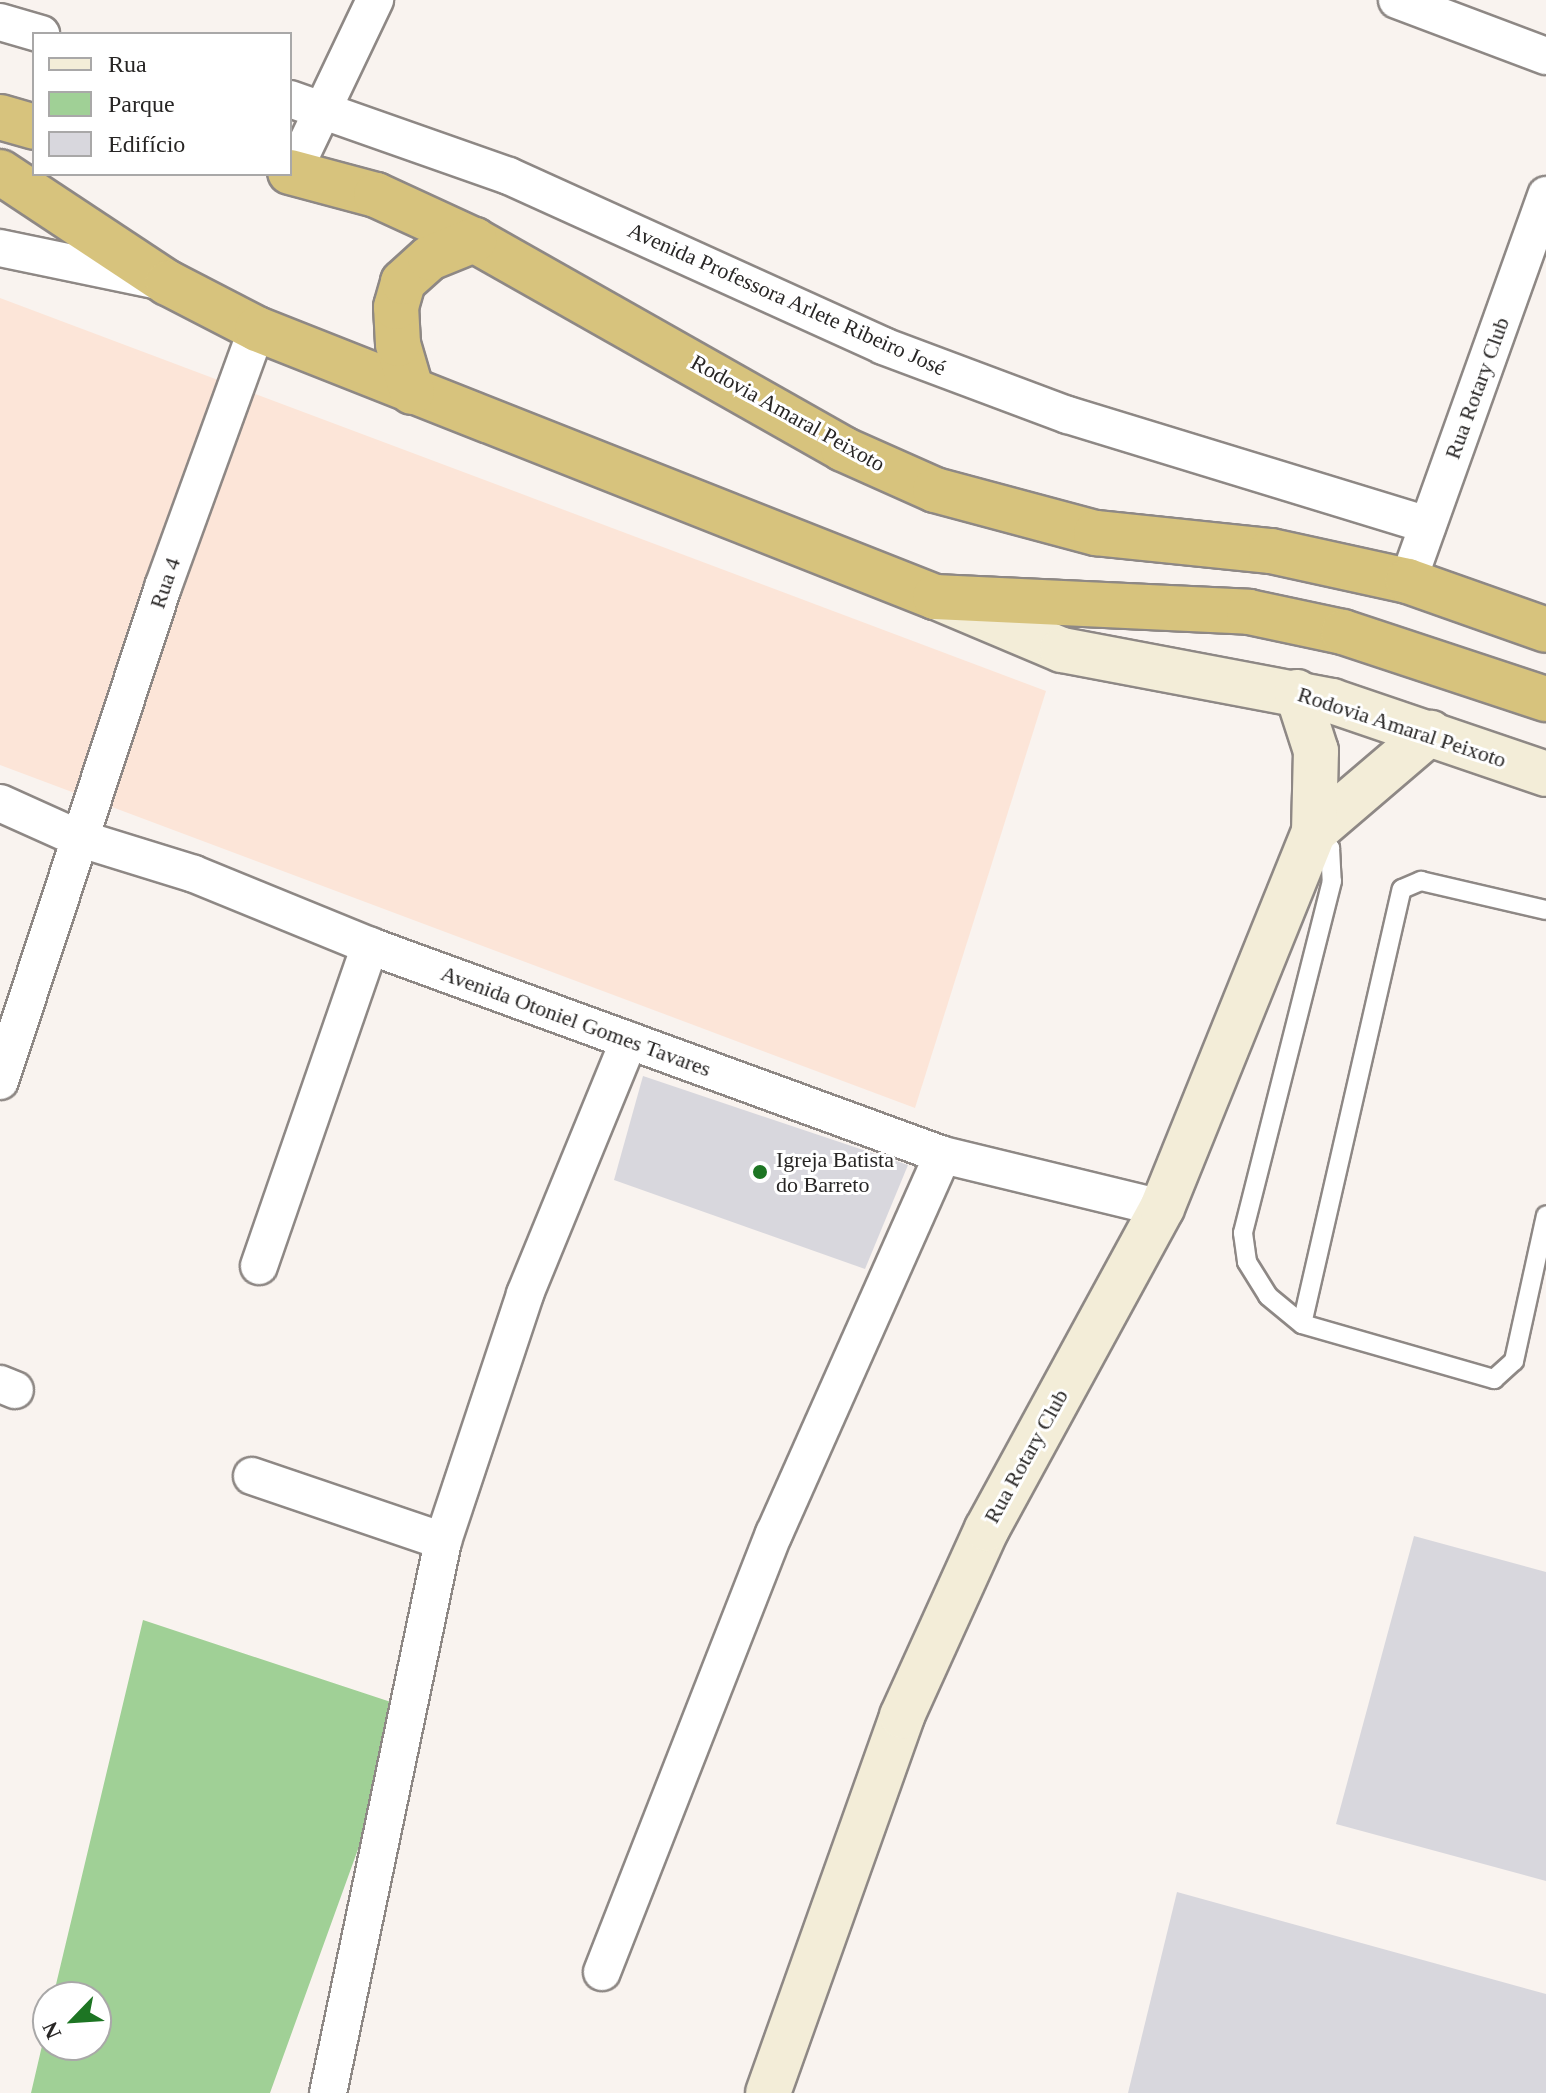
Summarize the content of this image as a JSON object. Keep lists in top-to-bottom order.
{
  "streets": {
    "highway": ["Rodovia Amaral Peixoto"],
    "street": [
      "Avenida Professora Arlete Ribeiro José",
      "Rua Rotary Club",
      "Rua 4",
      "Avenida Otoniel Gomes Tavares"
    ]
  },
  "crossings": [
    ["Avenida Professora Arlete Ribeiro José", "Rua Rotary Club"],
    ["Rua Rotary Club", "Rodovia Amaral Peixoto"],
    ["Rua Rotary Club", "Avenida Otoniel Gomes Tavares"],
    ["Rodovia Amaral Peixoto", "Rua 4"],
    ["Rua 4", "Avenida Otoniel Gomes Tavares"]
  ],
  "places": ["Igreja Batista do Barreto"],
  "legend": ["Rua", "Parque", "Edifício"],
  "north": "bottom left"
}
